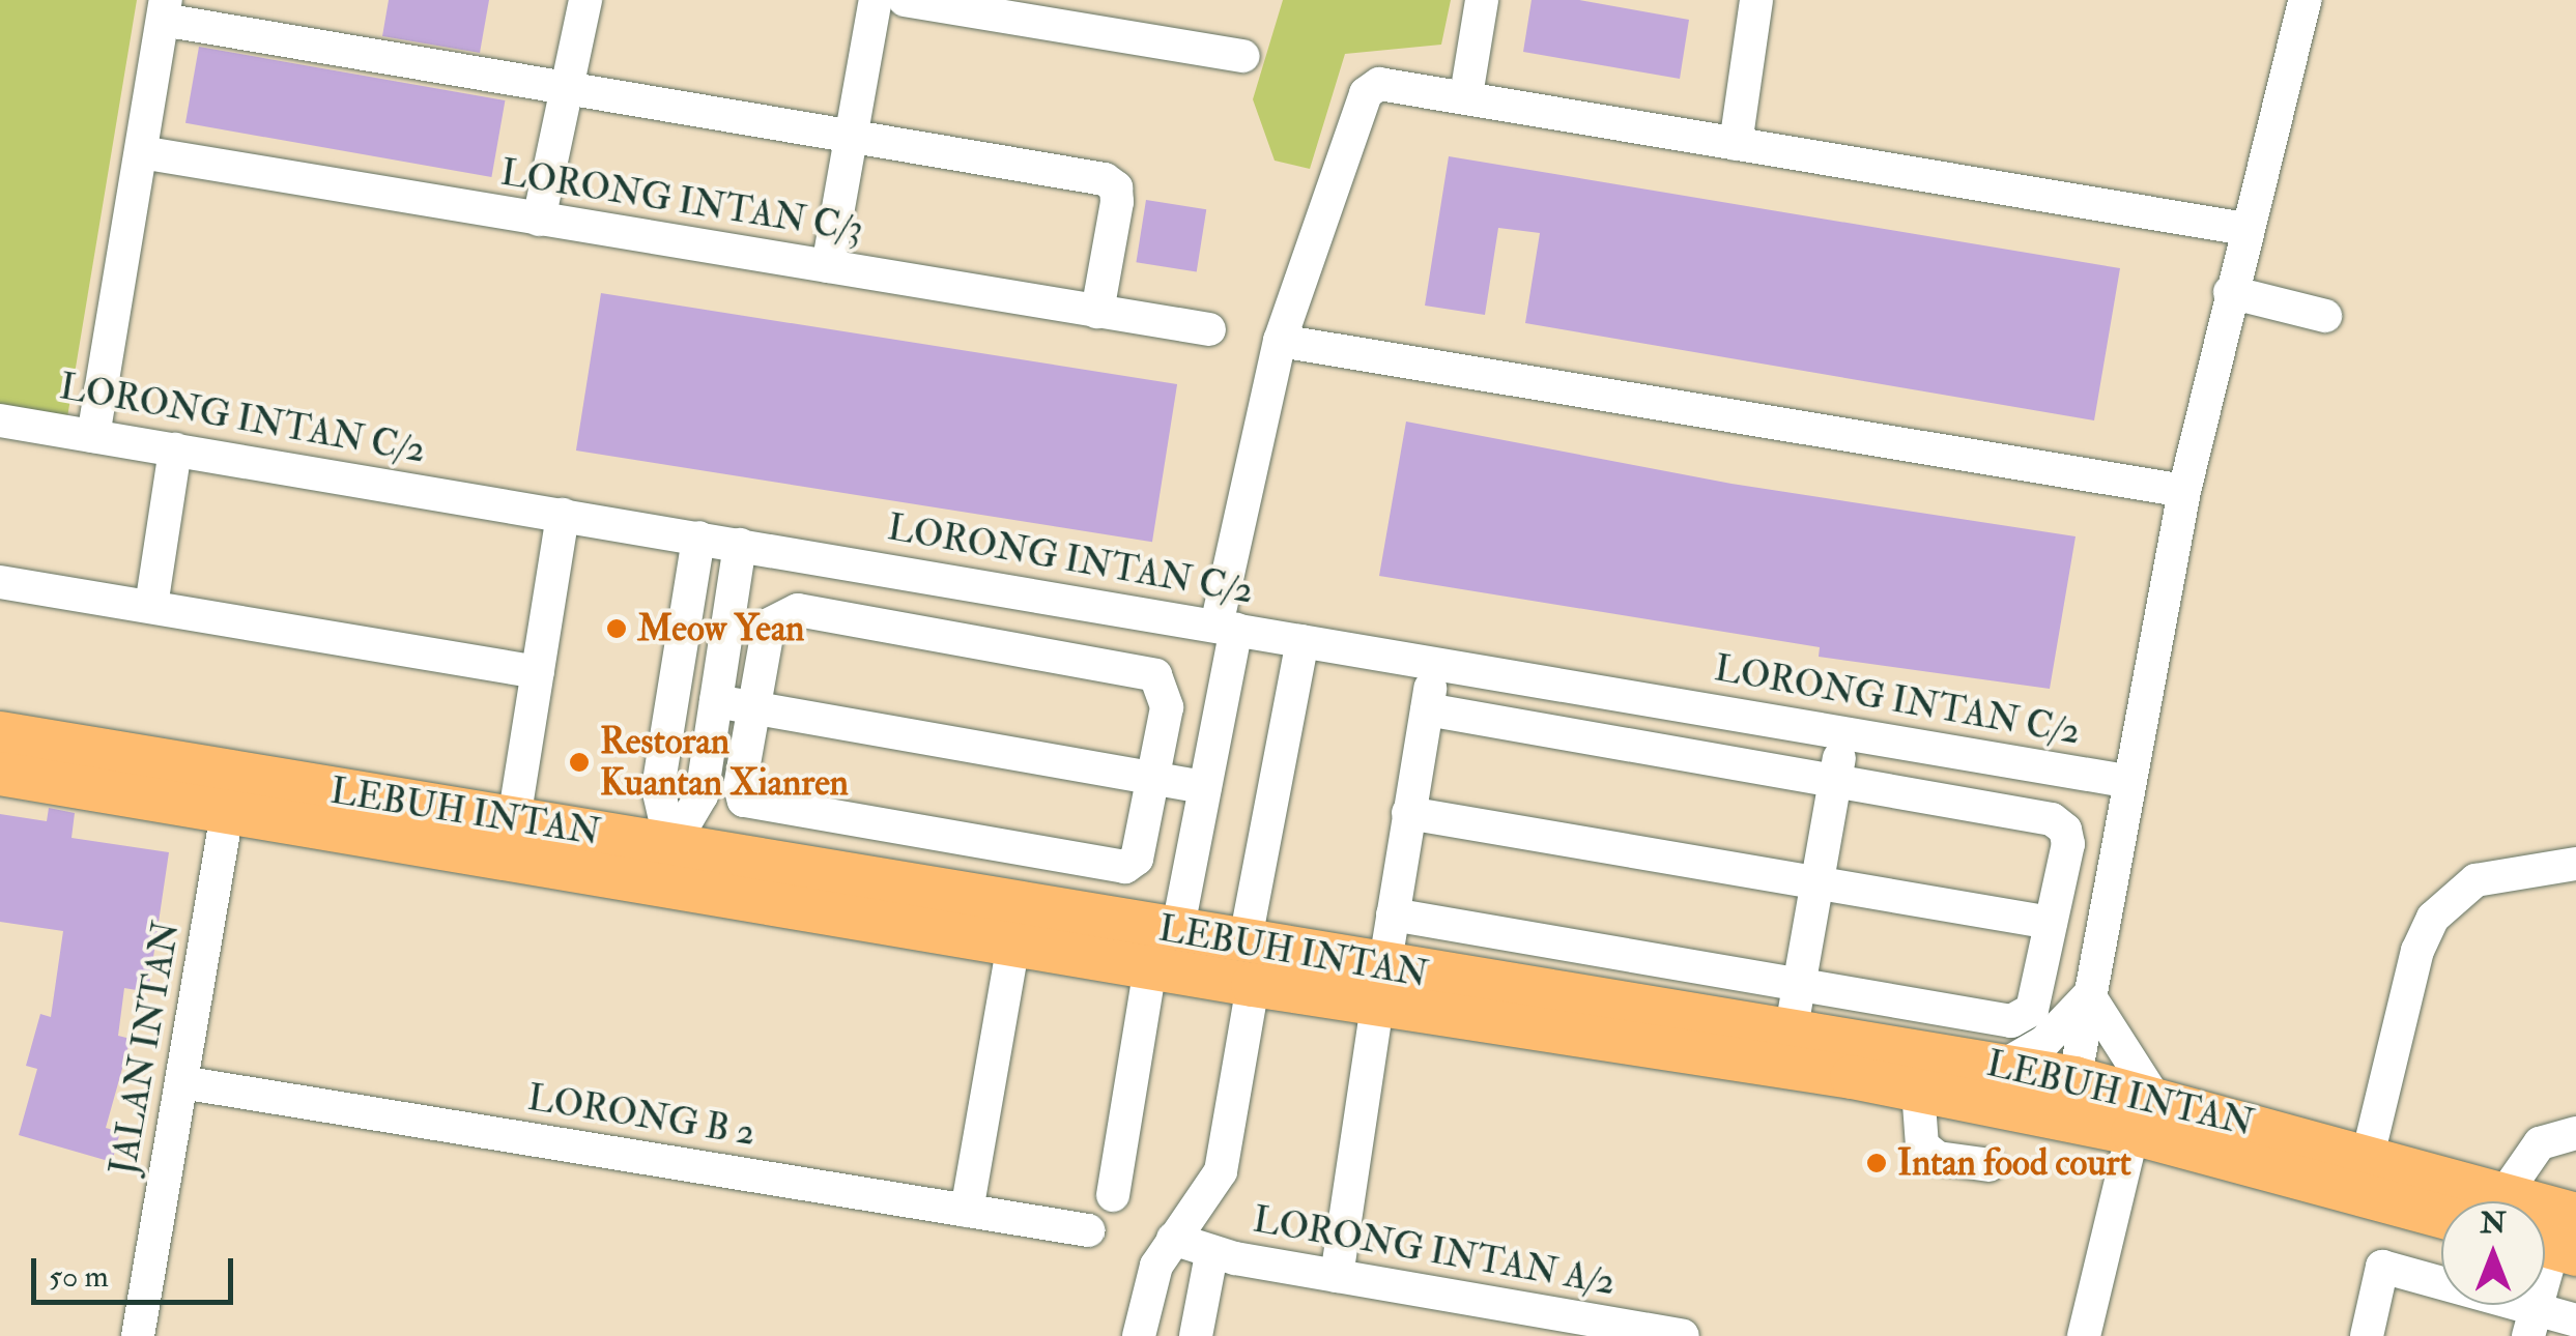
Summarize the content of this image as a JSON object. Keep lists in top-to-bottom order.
{
  "streets": {
    "main road": ["LEBUH INTAN"],
    "street": [
      "LORONG INTAN C/3",
      "LORONG INTAN C/2",
      "JALAN INTAN",
      "LORONG B 2",
      "LORONG INTAN A/2"
    ]
  },
  "crossings": [
    ["LEBUH INTAN", "JALAN INTAN"],
    ["JALAN INTAN", "LORONG B 2"]
  ],
  "places": ["Meow Yean", "Restoran Kuantan Xianren", "Intan food court"],
  "scale_bar": "50 m",
  "north": "top"
}
